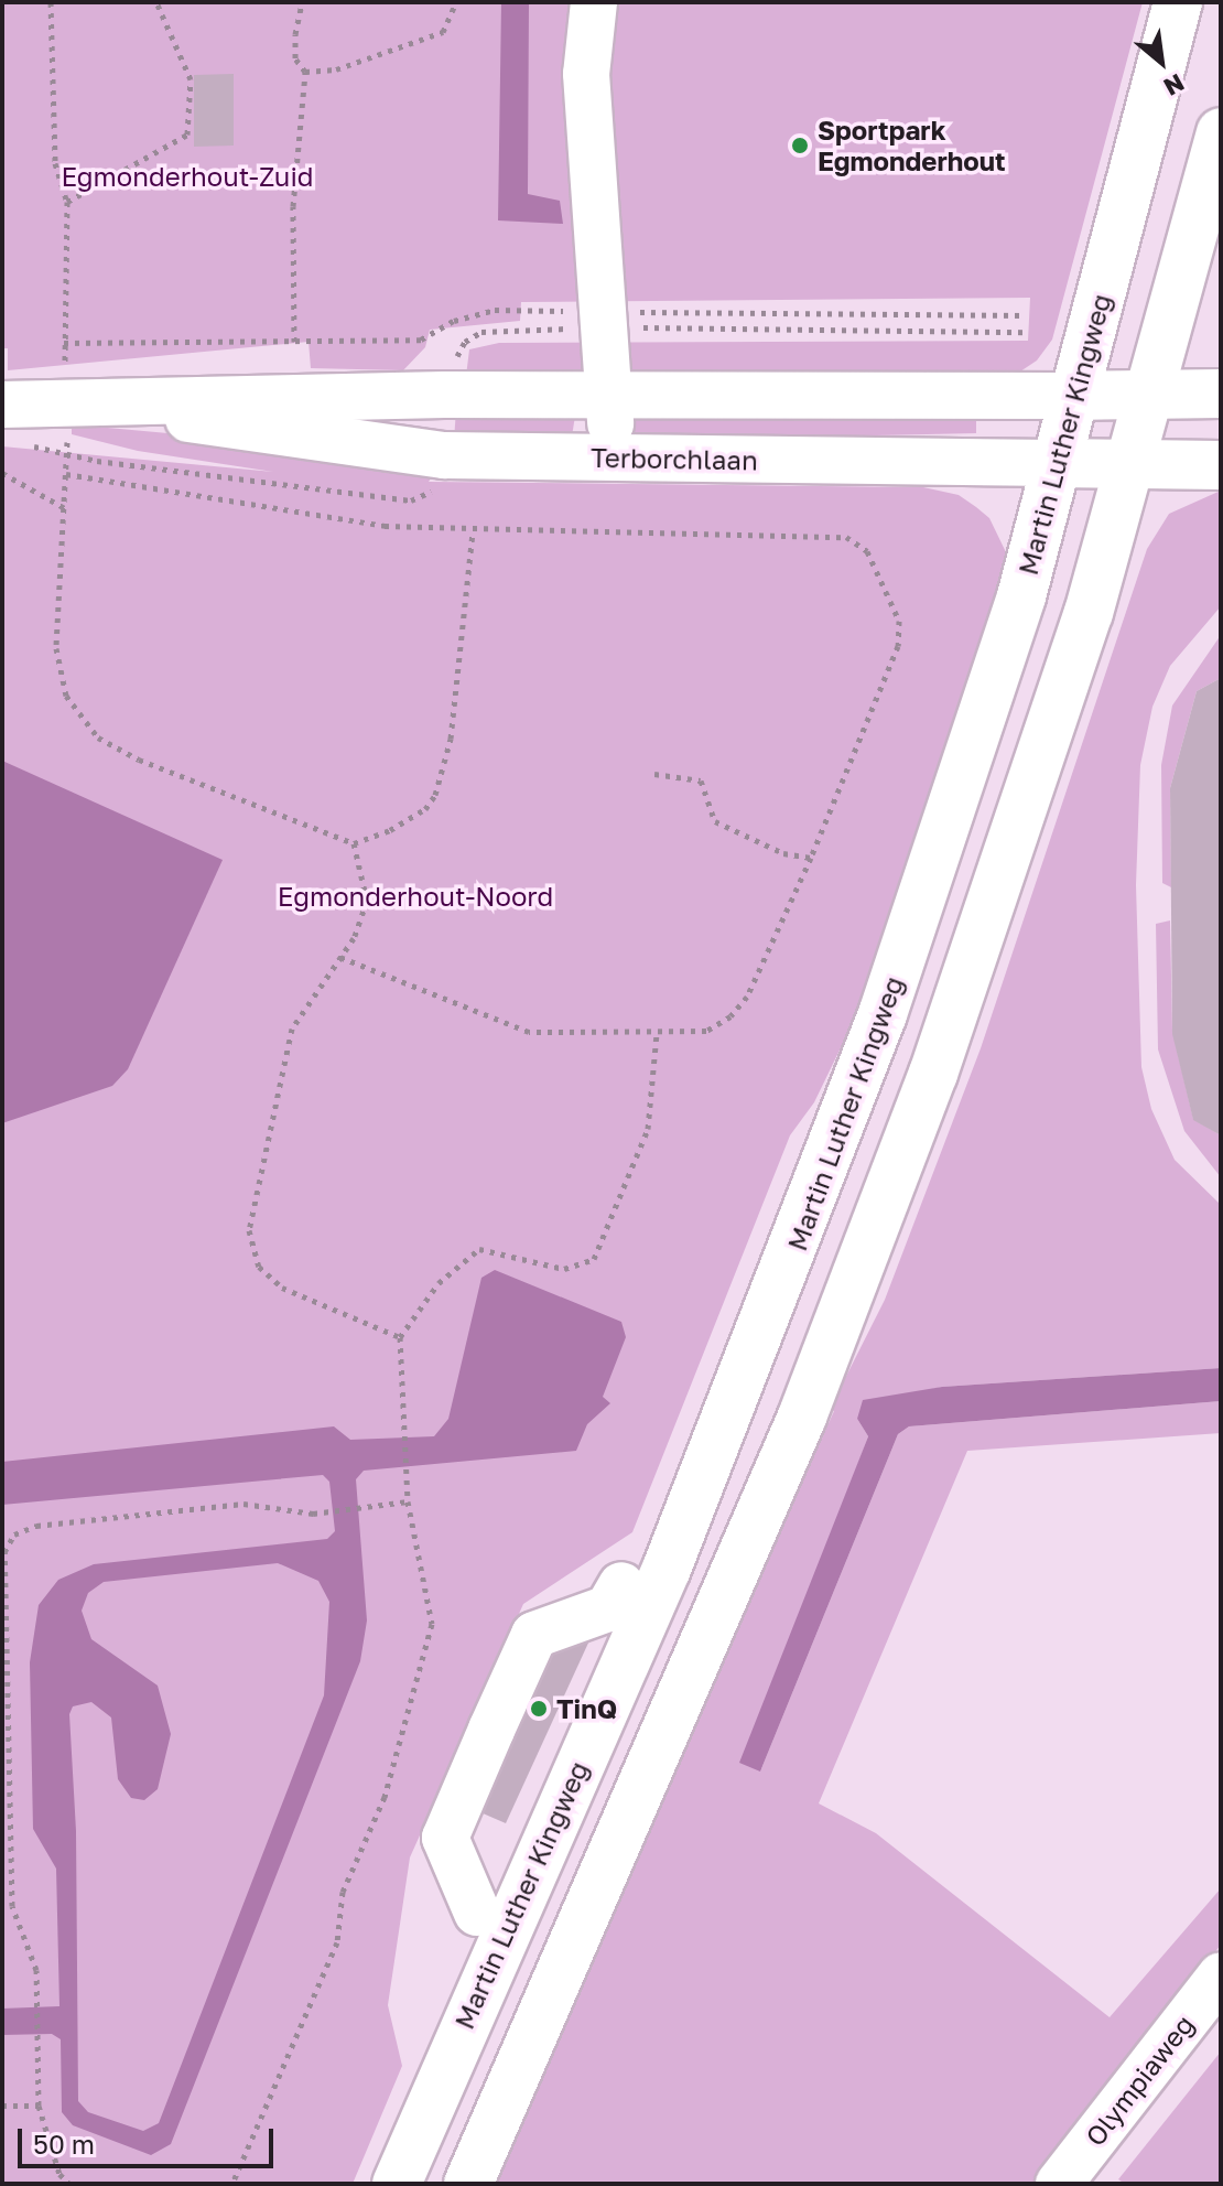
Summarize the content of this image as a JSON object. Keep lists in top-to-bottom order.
{
  "streets": {
    "main road": ["Martin Luther Kingweg", "Terborchlaan"],
    "street": ["Olympiaweg"]
  },
  "crossings": [
    ["Martin Luther Kingweg", "Terborchlaan"]
  ],
  "parks": ["Egmonderhout-Zuid", "Egmonderhout-Noord"],
  "places": ["Sportpark Egmonderhout", "TinQ"],
  "scale_bar": "50 m",
  "north": "bottom right"
}
